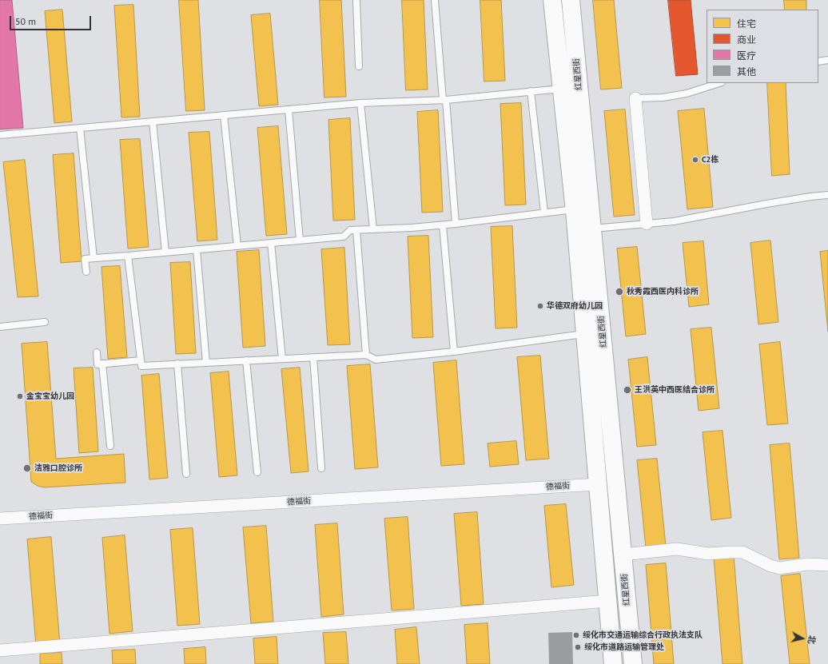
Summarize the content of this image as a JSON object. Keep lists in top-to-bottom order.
{
  "streets": {
    "main road": ["红星西街"],
    "street": ["德福街"]
  },
  "crossings": [
    ["红星西街", "德福街"]
  ],
  "places": [
    "C2栋",
    "秋秀霞西医内科诊所",
    "华德双府幼儿园",
    "王洪英中西医结合诊所",
    "金宝宝幼儿园",
    "洁雅口腔诊所",
    "绥化市交通运输综合行政执法支队",
    "绥化市道路运输管理处"
  ],
  "legend": [
    "住宅",
    "商业",
    "医疗",
    "其他"
  ],
  "scale_bar": "50 m",
  "north": "right"
}
